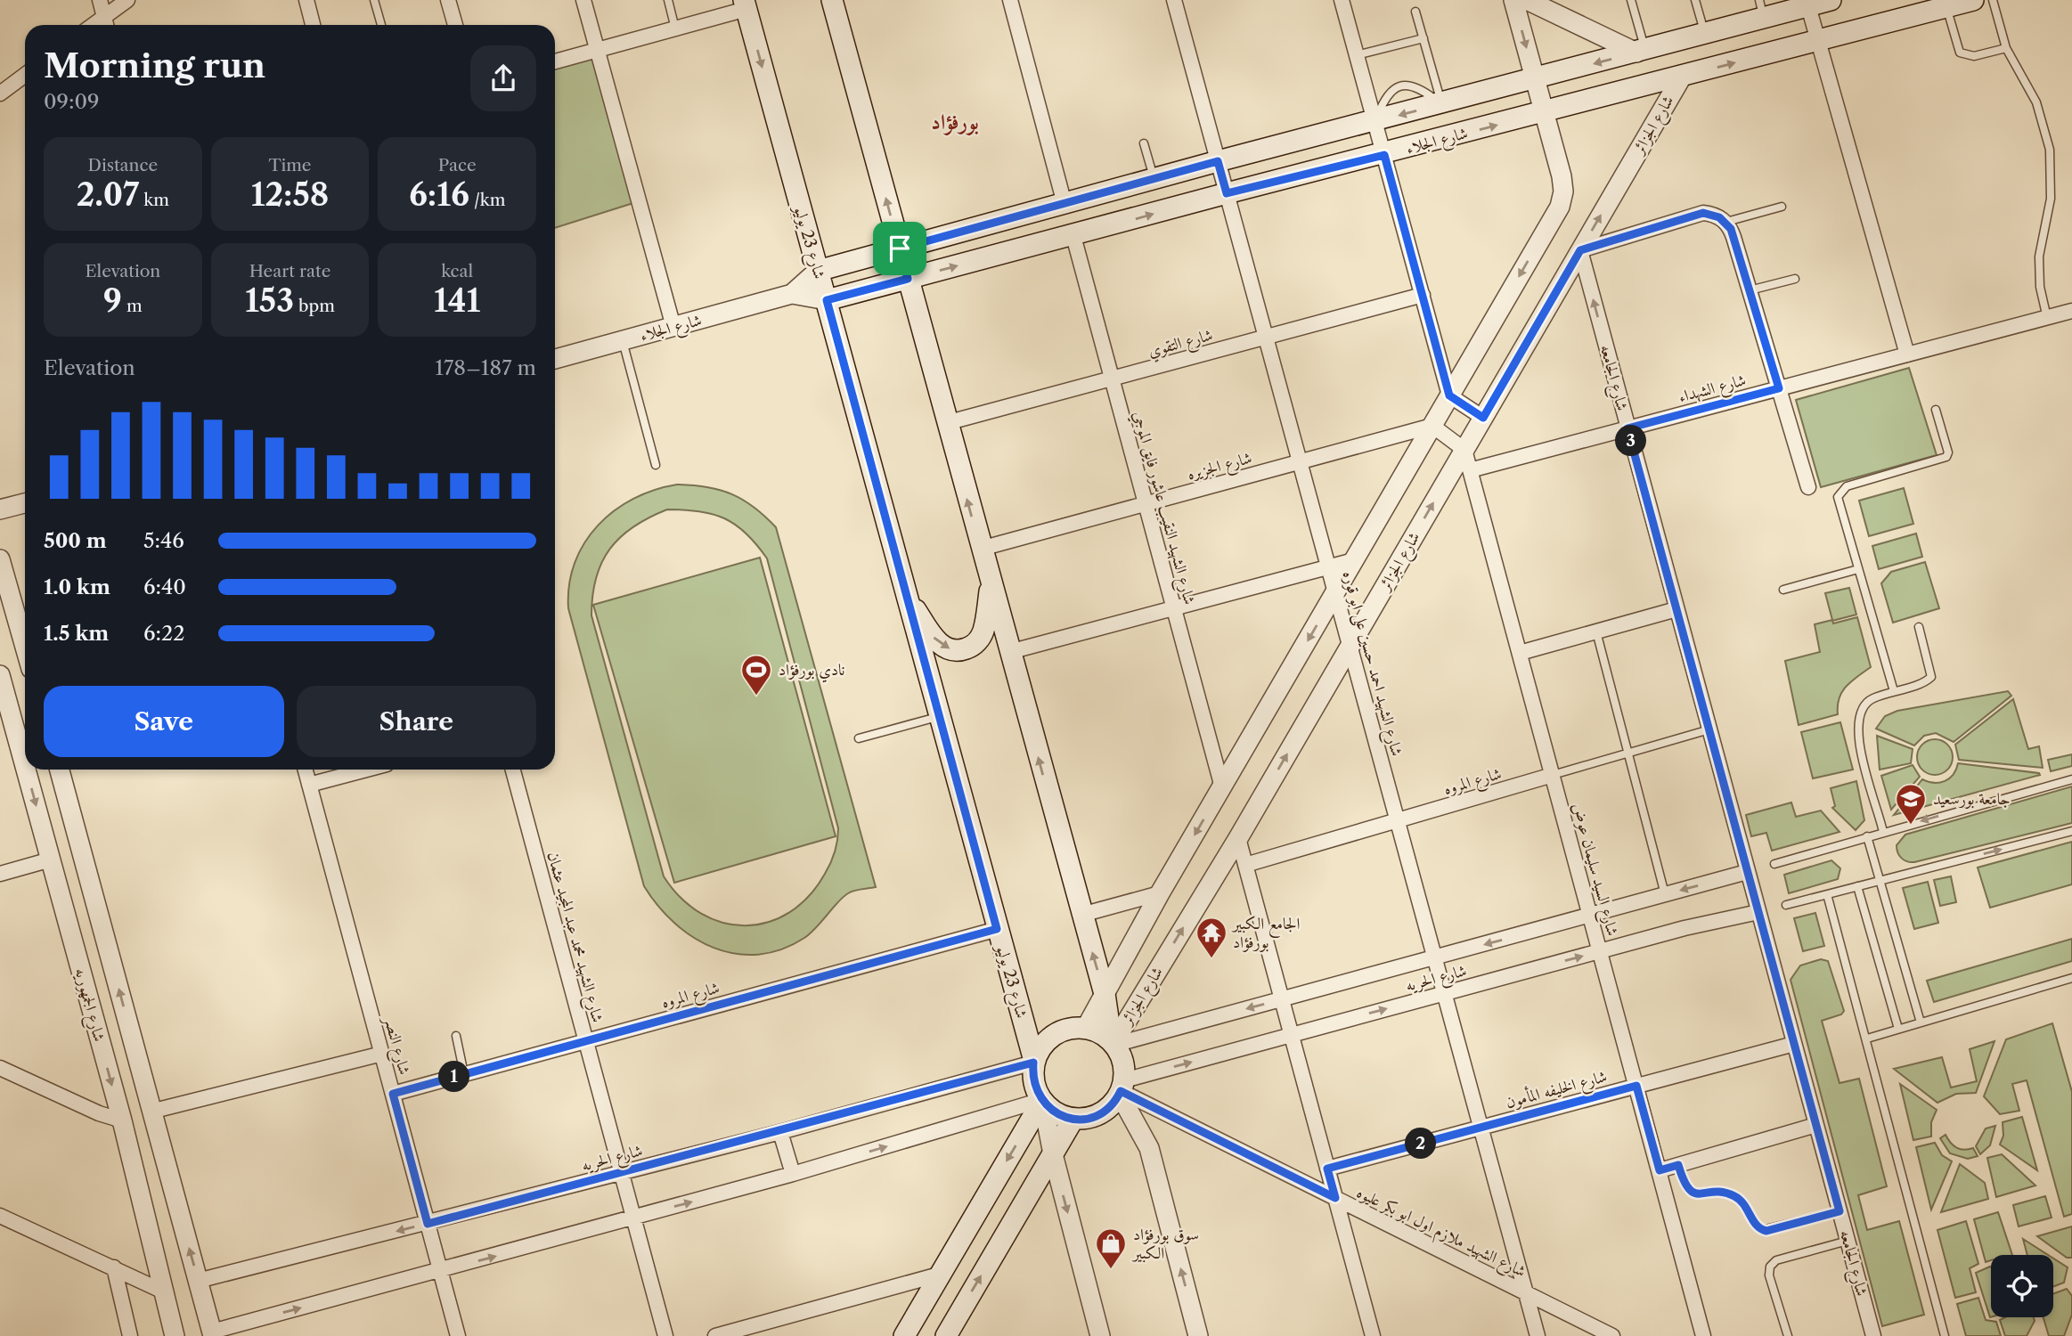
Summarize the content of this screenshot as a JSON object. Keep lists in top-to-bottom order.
{
  "streets": {
    "main road": ["شارع الجلاء", "شارع 23 يوليو"],
    "street": [
      "شارع الجزائر",
      "شارع التقوي",
      "شارع الجامعه",
      "شارع الشهداء",
      "شارع الجزيره",
      "شارع الشهيد النقيب عاشور فايق الموجي",
      "شارع الشهيد احمد حسين على ابو قوره",
      "شارع المروه",
      "شارع السيد سليمان عوض",
      "شارع الشهيد محمد عبد المجيد عثمان",
      "شارع الحريه",
      "شارع الجمهوريه",
      "شارع النصر",
      "شارع الخليفه المأمون",
      "شارع الشهيد ملازم اول ابو بكر عليوه"
    ]
  },
  "crossings": [
    ["شارع الجزائر", "شارع الجلاء"],
    ["شارع الجزائر", "شارع 23 يوليو"],
    ["شارع الجزائر", "شارع الجامعه"],
    ["شارع الجزائر", "شارع الجزيره"],
    ["شارع الجزائر", "شارع الشهيد النقيب عاشور فايق الموجي"],
    ["شارع الجزائر", "شارع الشهيد احمد حسين على ابو قوره"],
    ["شارع الجزائر", "شارع السيد سليمان عوض"],
    ["شارع الجزائر", "شارع الحريه"],
    ["شارع الجزائر", "شارع الشهيد ملازم اول ابو بكر عليوه"],
    ["شارع الجلاء", "شارع 23 يوليو"],
    ["شارع الجلاء", "شارع الشهيد النقيب عاشور فايق الموجي"],
    ["شارع الجلاء", "شارع الشهيد احمد حسين على ابو قوره"],
    ["شارع 23 يوليو", "شارع المروه"],
    ["شارع 23 يوليو", "شارع الحريه"],
    ["شارع 23 يوليو", "شارع الشهيد ملازم اول ابو بكر عليوه"],
    ["شارع التقوي", "شارع الشهيد النقيب عاشور فايق الموجي"],
    ["شارع التقوي", "شارع الشهيد احمد حسين على ابو قوره"],
    ["شارع الجامعه", "شارع الشهداء"],
    ["شارع الجامعه", "شارع المروه"],
    ["شارع الجامعه", "شارع الحريه"],
    ["شارع الجامعه", "شارع الخليفه المأمون"],
    ["شارع الشهداء", "شارع السيد سليمان عوض"],
    ["شارع الجزيره", "شارع الشهيد النقيب عاشور فايق الموجي"],
    ["شارع الجزيره", "شارع الشهيد احمد حسين على ابو قوره"],
    ["شارع الشهيد احمد حسين على ابو قوره", "شارع المروه"],
    ["شارع الشهيد احمد حسين على ابو قوره", "شارع الحريه"],
    ["شارع الشهيد احمد حسين على ابو قوره", "شارع الخليفه المأمون"],
    ["شارع الشهيد احمد حسين على ابو قوره", "شارع الشهيد ملازم اول ابو بكر عليوه"],
    ["شارع المروه", "شارع السيد سليمان عوض"],
    ["شارع المروه", "شارع الشهيد محمد عبد المجيد عثمان"],
    ["شارع المروه", "شارع النصر"],
    ["شارع السيد سليمان عوض", "شارع الحريه"],
    ["شارع السيد سليمان عوض", "شارع الخليفه المأمون"],
    ["شارع الشهيد محمد عبد المجيد عثمان", "شارع الحريه"],
    ["شارع الحريه", "شارع الجمهوريه"],
    ["شارع الحريه", "شارع النصر"],
    ["شارع الحريه", "شارع الشهيد ملازم اول ابو بكر عليوه"]
  ],
  "districts": ["بورفؤاد"],
  "places": {
    "sports": ["نادي بورفؤاد"],
    "school or university": ["جامعة بورسعيد"],
    "temple": ["الجامع الكبير بورفؤاد"],
    "shop": ["سوق بورفؤاد الكبير"]
  },
  "page": {
    "heading": ["Morning run", "09:09"],
    "stats": [
      ["Distance", "2.07 km"],
      ["Time", "12:58"],
      ["Pace", "6:16 /km"],
      ["Elevation", "9 m"],
      ["Heart rate", "153 bpm"],
      ["kcal", "141"]
    ],
    "chart": ["Elevation", "178–187 m"],
    "pins": ["3", "1", "2"],
    "list": [
      {
        "name": "500 m",
        "note": "5:46"
      },
      {
        "name": "1.0 km",
        "note": "6:40"
      },
      {
        "name": "1.5 km",
        "note": "6:22"
      }
    ],
    "buttons": ["Save", "Share"]
  }
}
